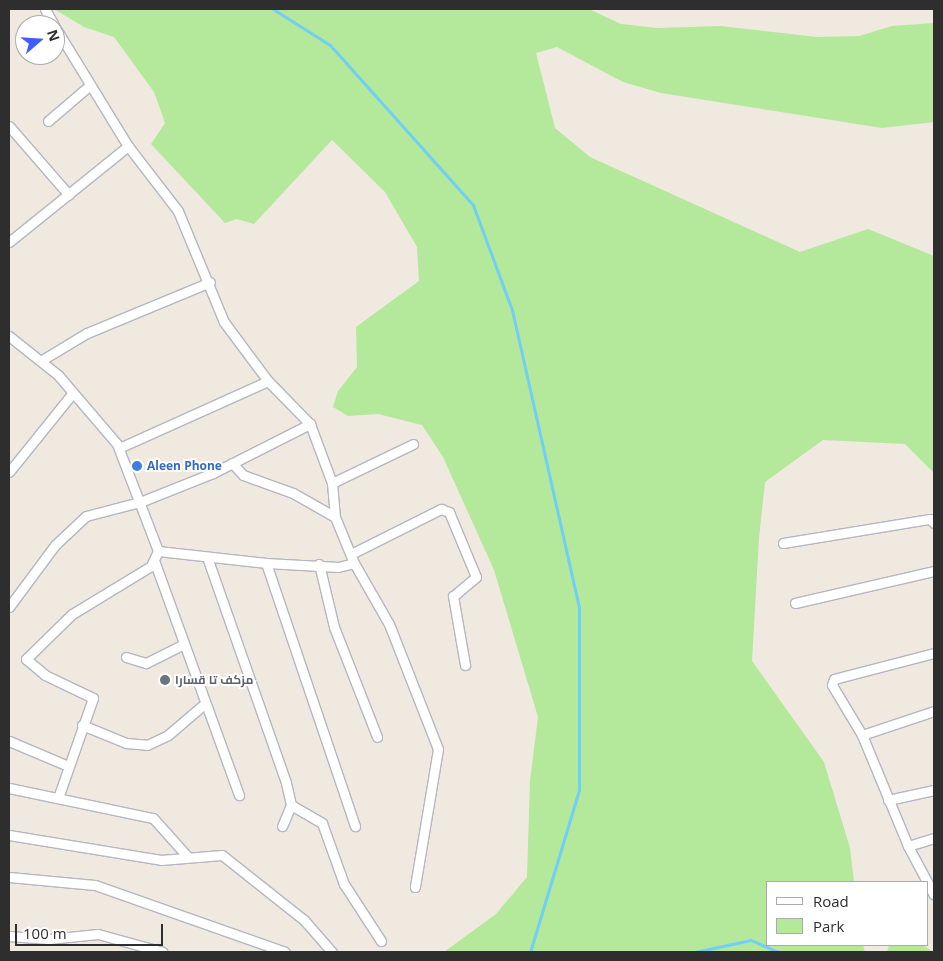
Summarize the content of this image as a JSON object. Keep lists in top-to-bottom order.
{
  "places": ["Aleen Phone", "مزكف تا قسارا"],
  "legend": ["Road", "Park"],
  "scale_bar": "100 m",
  "north": "right"
}
